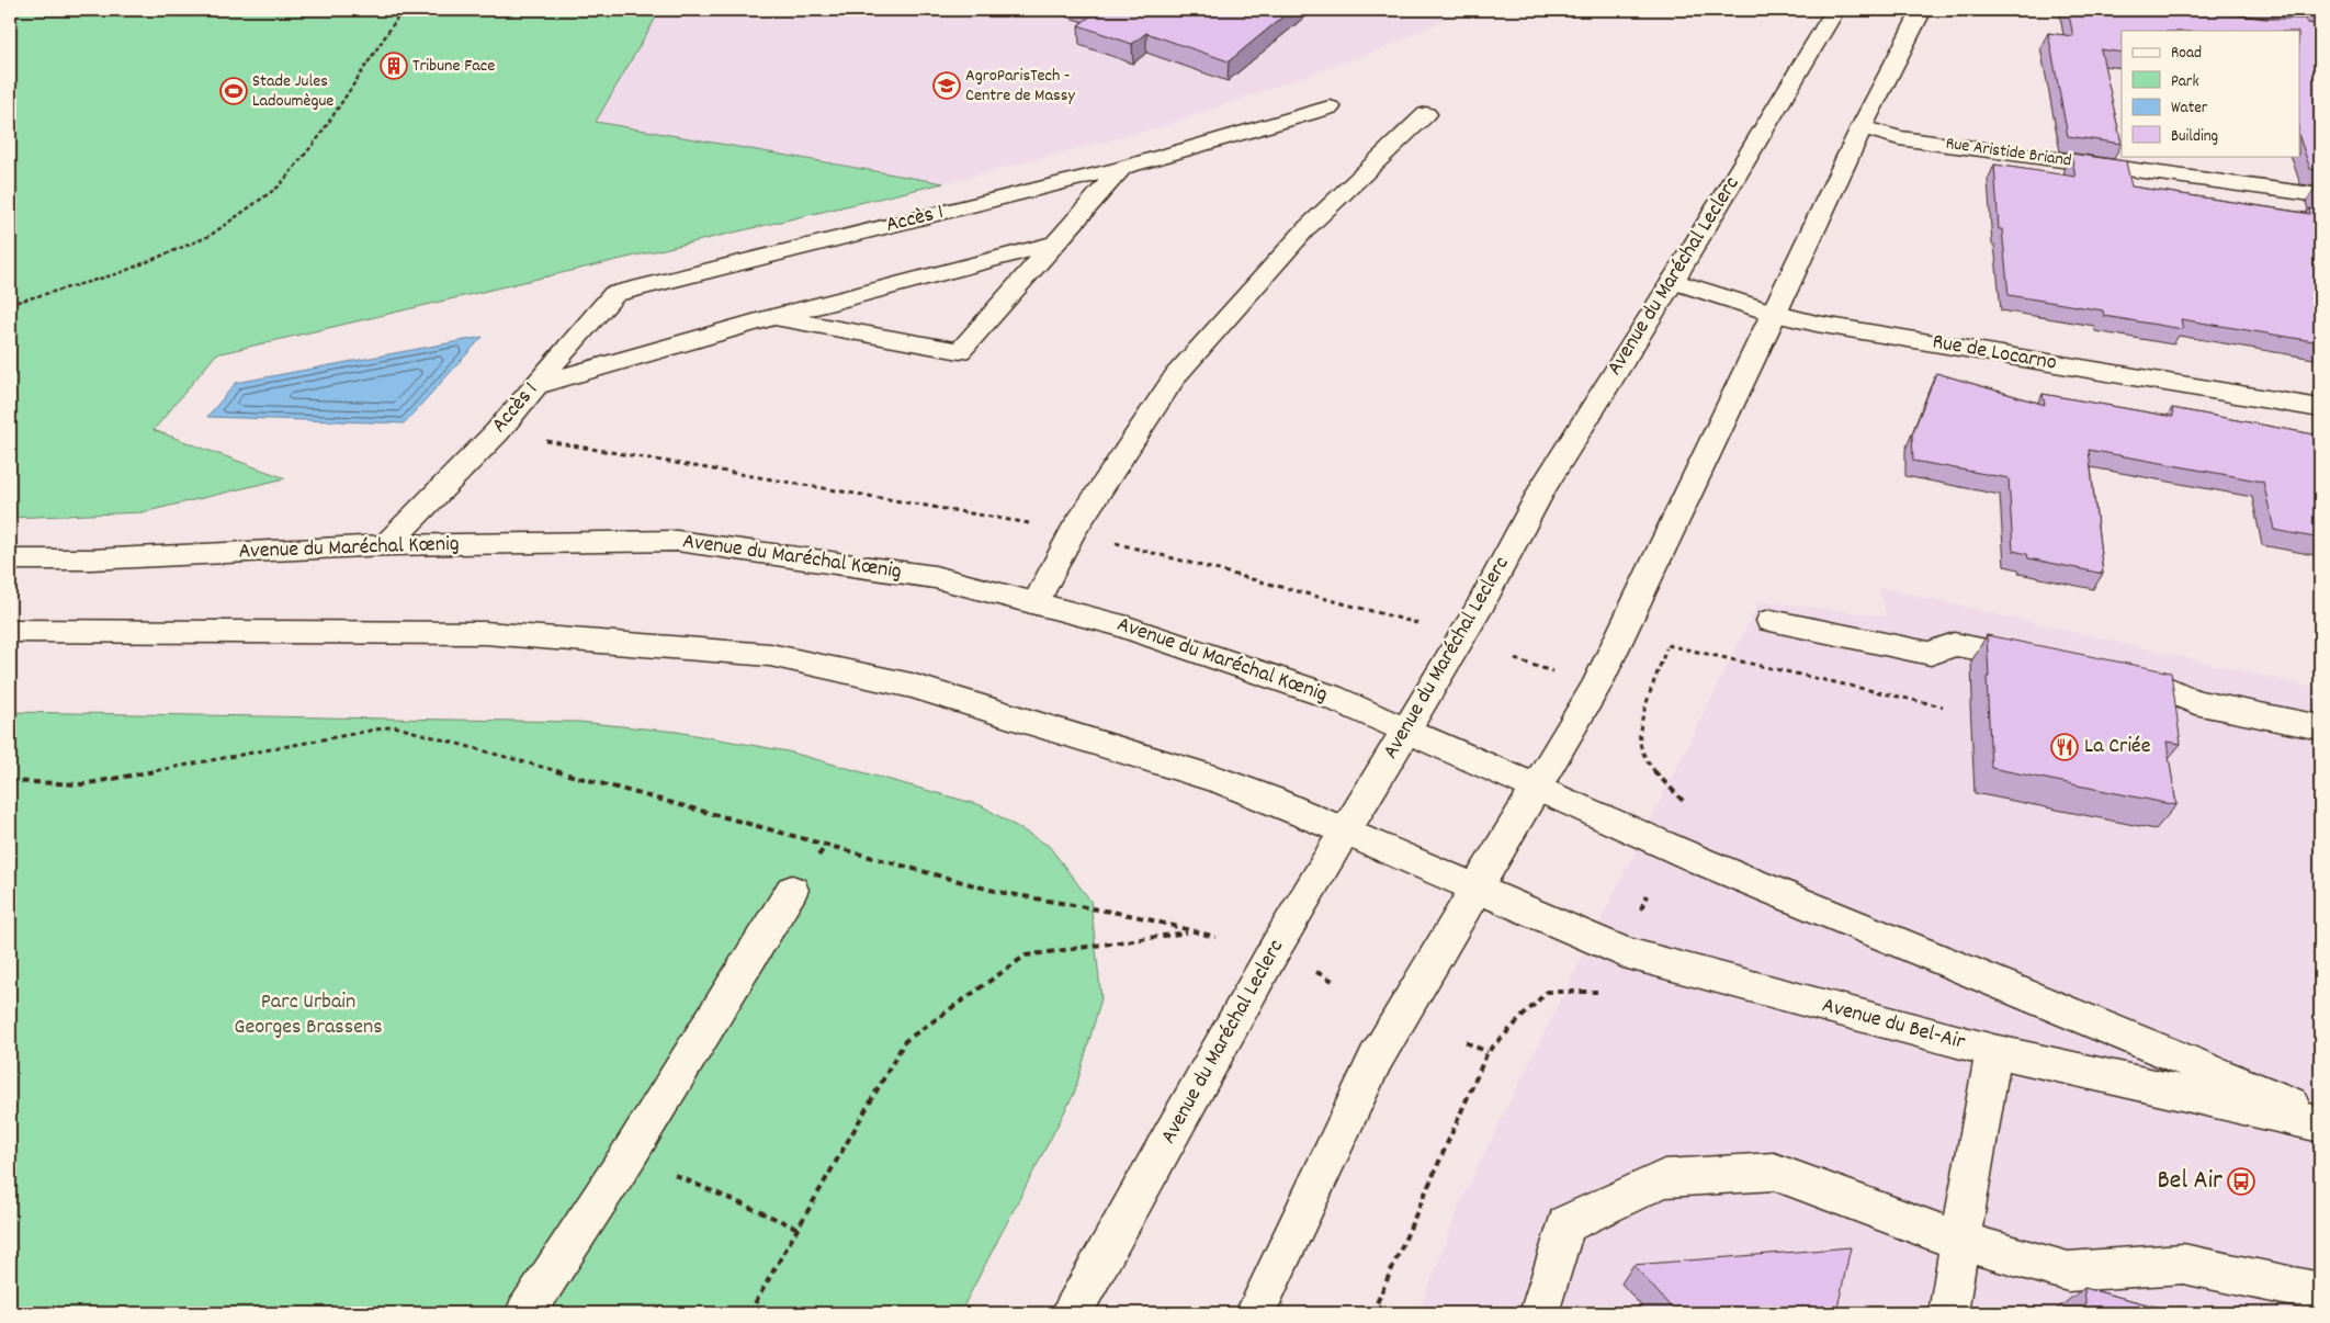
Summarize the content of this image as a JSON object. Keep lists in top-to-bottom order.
{
  "streets": {
    "main road": [
      "Rue Aristide Briand",
      "Accès 1",
      "Avenue du Maréchal Leclerc",
      "Rue de Locarno",
      "Avenue du Maréchal Kœnig",
      "Avenue du Bel-Air"
    ]
  },
  "crossings": [
    ["Accès 1", "Avenue du Maréchal Kœnig"],
    ["Avenue du Maréchal Leclerc", "Rue de Locarno"],
    ["Avenue du Maréchal Leclerc", "Avenue du Maréchal Kœnig"]
  ],
  "parks": ["Parc Urbain Georges Brassens"],
  "places": {
    "building": ["Tribune Face"],
    "school or university": ["AgroParisTech - Centre de Massy"],
    "sports": ["Stade Jules Ladoumègue"],
    "restaurant": ["La Criée"],
    "bus stop": ["Bel Air"]
  },
  "legend": [
    "Road",
    "Park",
    "Water",
    "Building"
  ]
}
